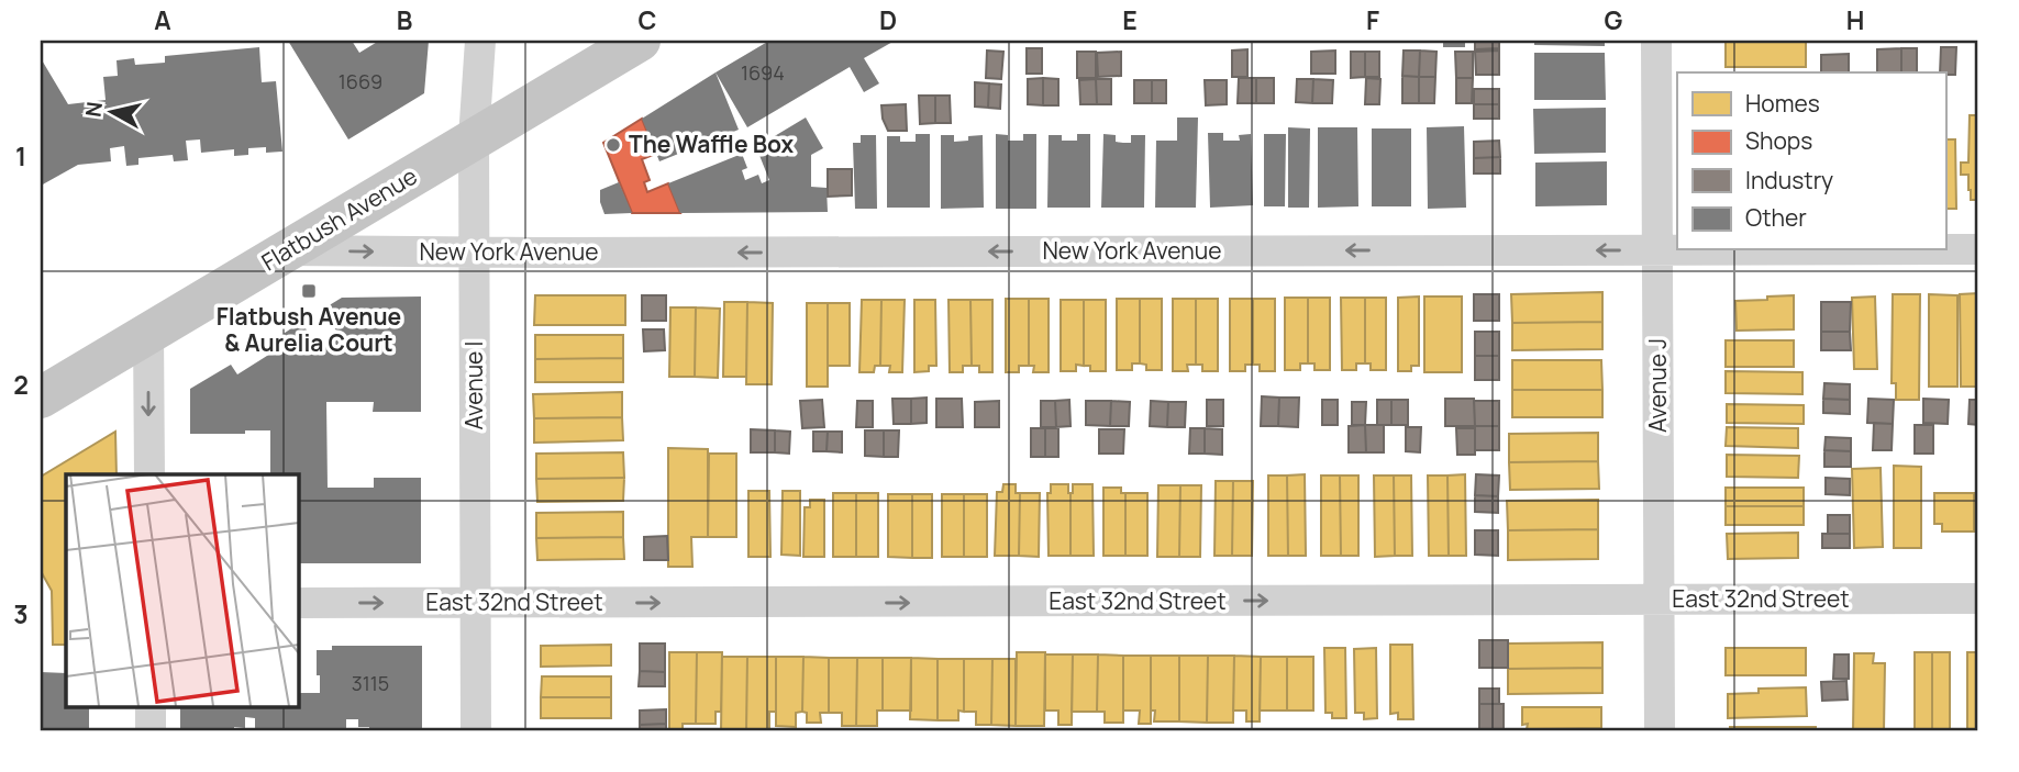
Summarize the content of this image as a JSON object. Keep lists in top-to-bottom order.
{
  "streets": {
    "main road": ["Flatbush Avenue"],
    "street": [
      "New York Avenue",
      "Avenue I",
      "Avenue J",
      "East 32nd Street"
    ]
  },
  "crossings": [
    ["Flatbush Avenue", "New York Avenue"],
    ["Flatbush Avenue", "Avenue I"],
    ["New York Avenue", "Avenue I"],
    ["New York Avenue", "Avenue J"],
    ["Avenue I", "East 32nd Street"],
    ["Avenue J", "East 32nd Street"]
  ],
  "one_way": ["East 32nd Street"],
  "places": {
    "other": ["The Waffle Box"],
    "transit": ["Flatbush Avenue & Aurelia Court"]
  },
  "house_numbers": ["1694", "1669", "3115"],
  "legend": [
    "Homes",
    "Shops",
    "Industry",
    "Other"
  ],
  "north": "left",
  "grid": {
    "columns": [
      "A",
      "B",
      "C",
      "D",
      "E",
      "F",
      "G",
      "H"
    ],
    "rows": ["1", "2", "3"]
  }
}
